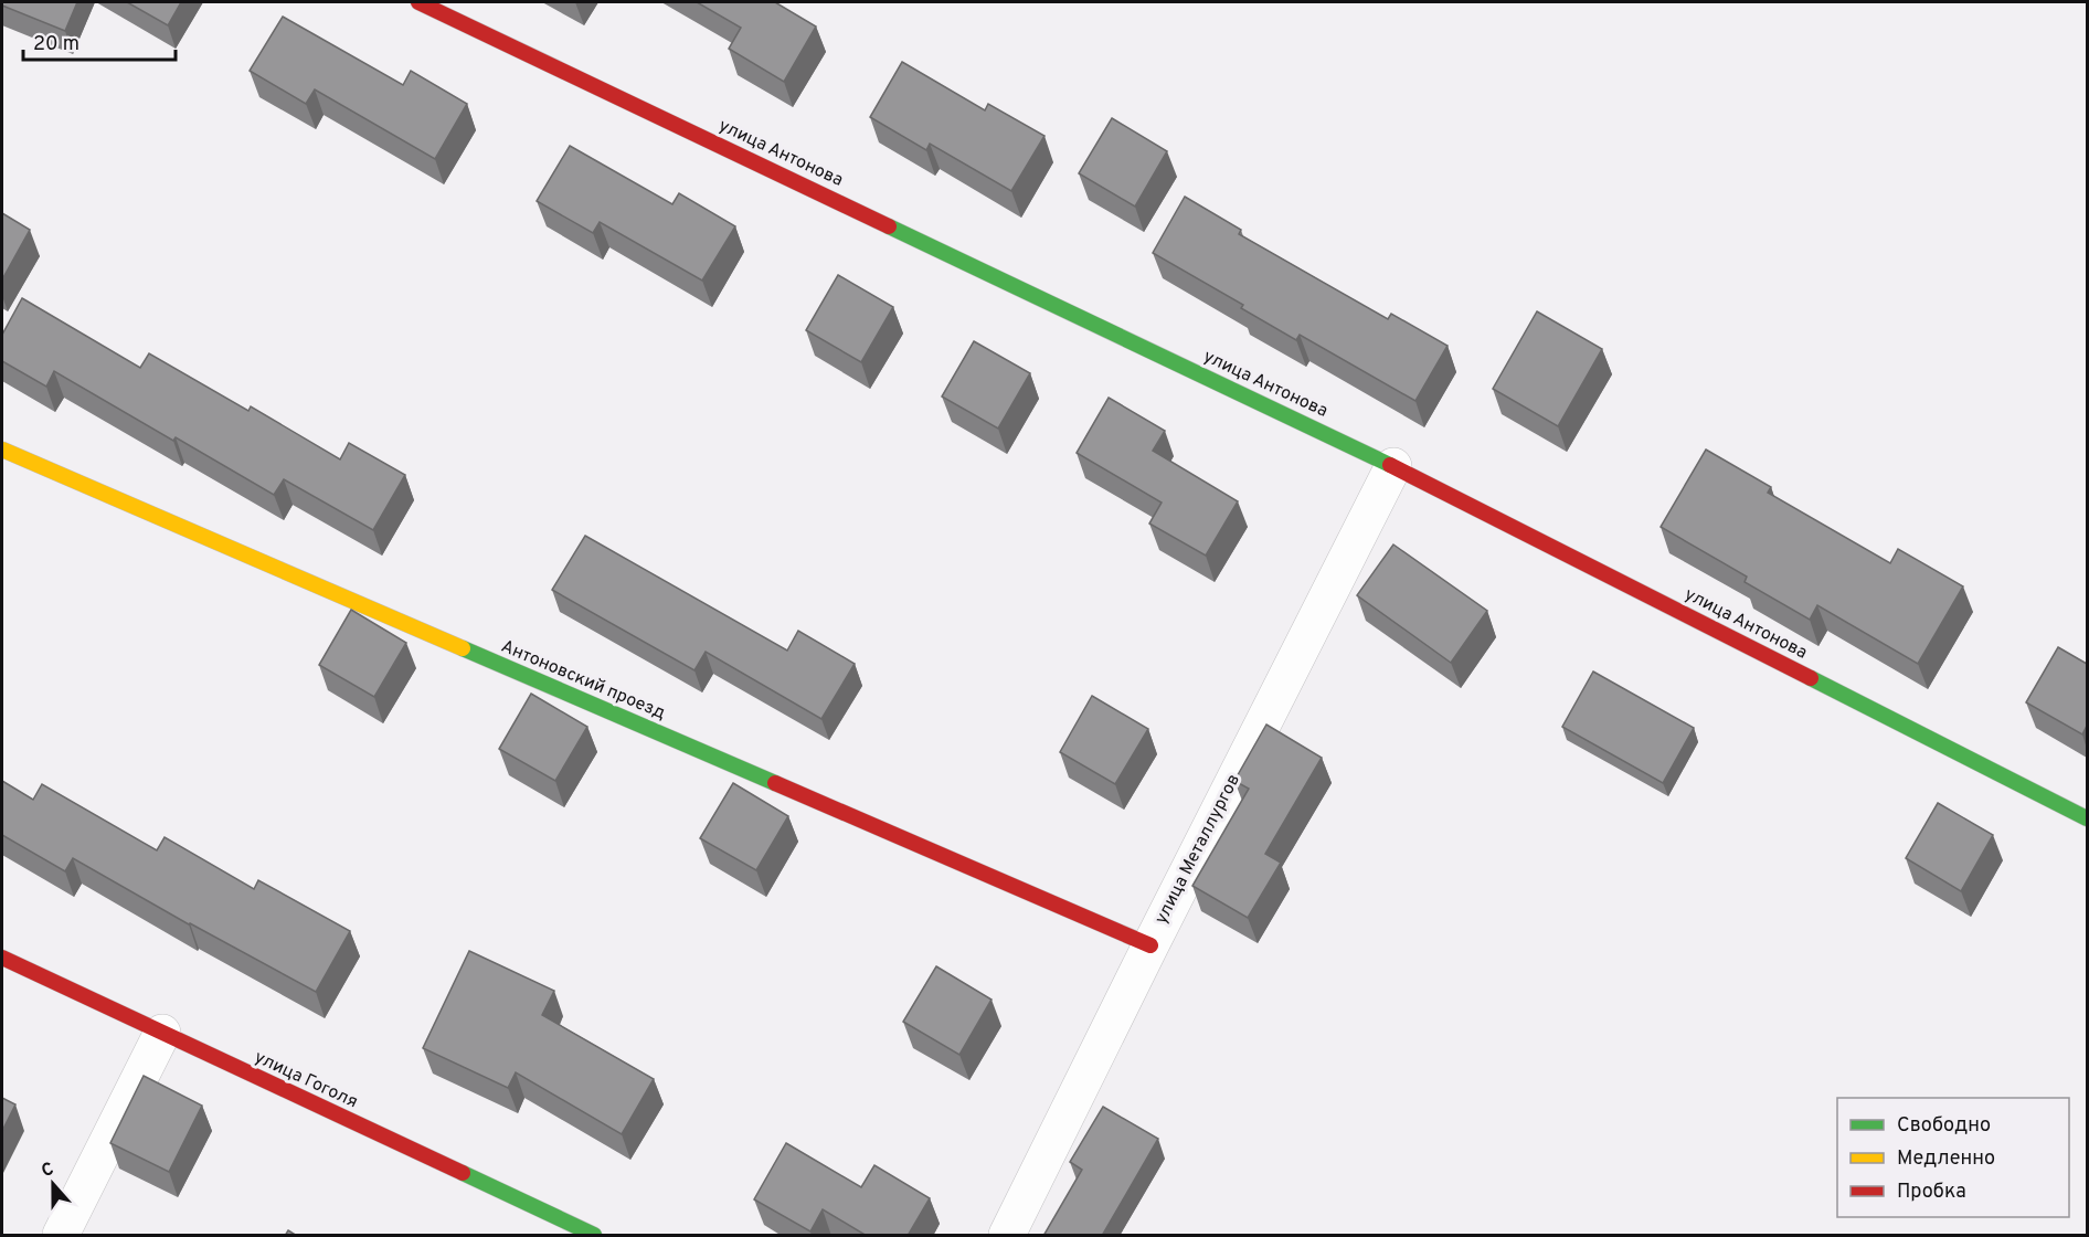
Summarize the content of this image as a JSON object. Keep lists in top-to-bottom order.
{
  "streets": {
    "street": [
      "улица Антонова",
      "Антоновский проезд",
      "улица Металлургов",
      "улица Гоголя"
    ]
  },
  "crossings": [
    ["улица Антонова", "улица Металлургов"],
    ["Антоновский проезд", "улица Металлургов"]
  ],
  "legend": ["Свободно", "Медленно", "Пробка"],
  "scale_bar": "20 m",
  "north": "top"
}
